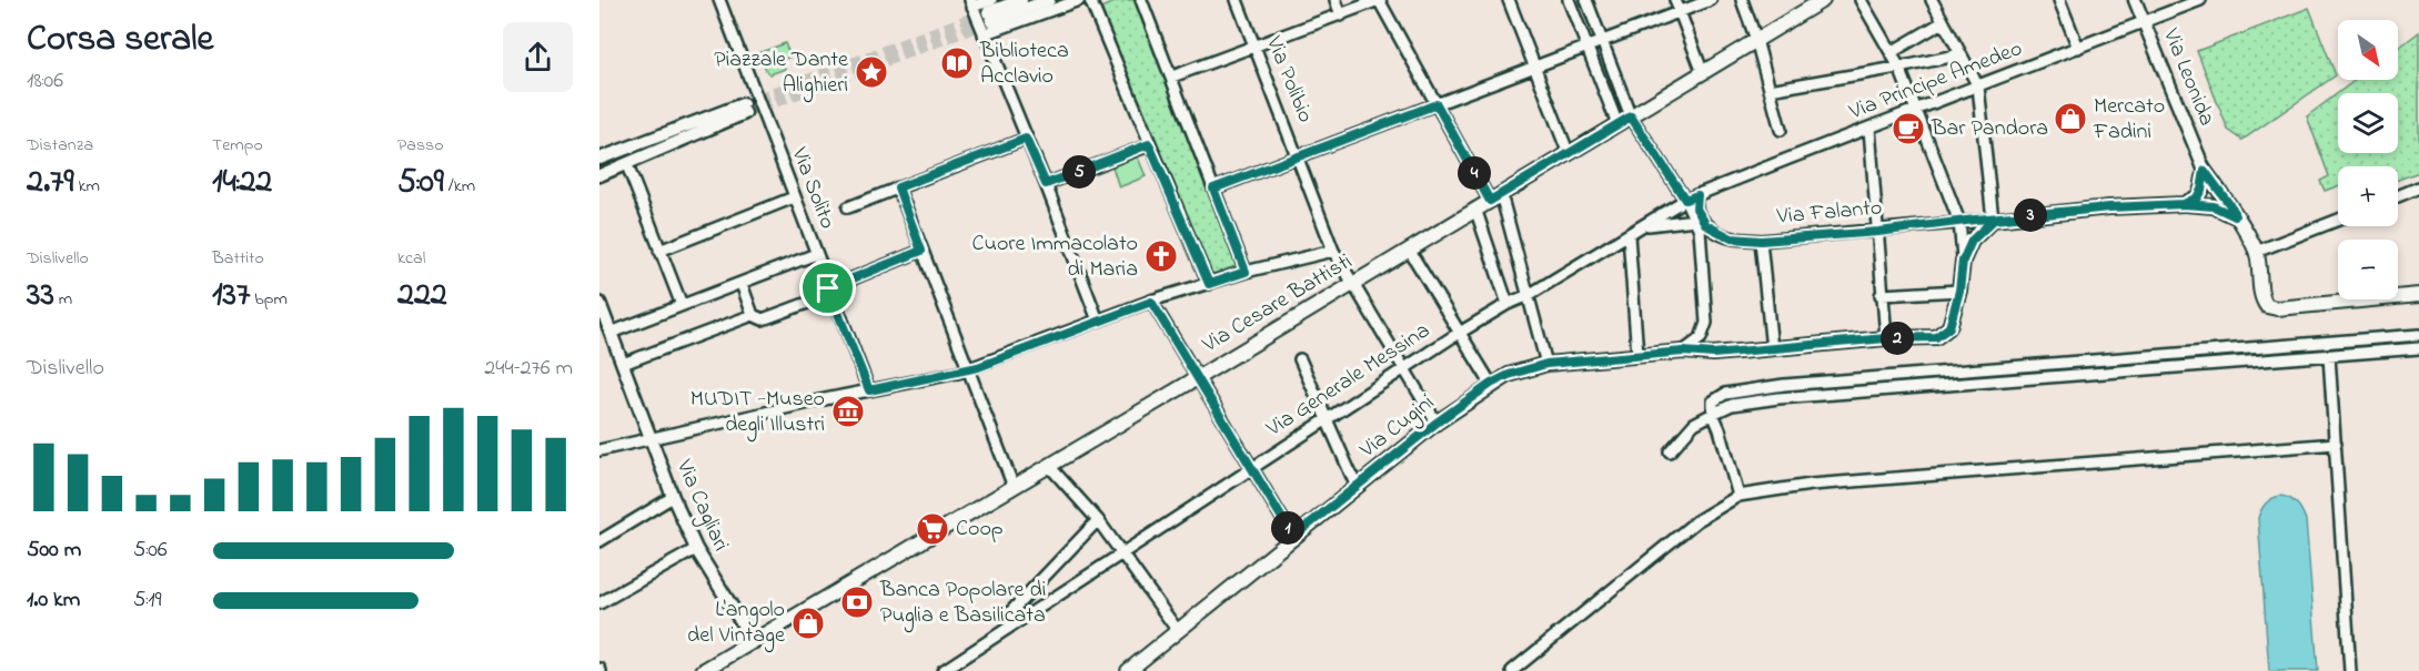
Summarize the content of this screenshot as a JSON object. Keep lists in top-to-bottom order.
{
  "streets": {
    "main road": ["Via Falanto", "Via Cesare Battisti", "Via Cugini"],
    "street": [
      "Via Leonida",
      "Via Polibio",
      "Via Principe Amedeo",
      "Via Solìto",
      "Via Generale Messina",
      "Via Cagliari"
    ]
  },
  "crossings": [
    ["Via Leonida", "Via Principe Amedeo"],
    ["Via Polibio", "Via Cesare Battisti"],
    ["Via Polibio", "Via Generale Messina"],
    ["Via Polibio", "Via Cugini"],
    ["Via Principe Amedeo", "Via Generale Messina"],
    ["Via Cesare Battisti", "Via Cagliari"]
  ],
  "places": {
    "library": ["Biblioteca Acclavio"],
    "place": ["Piazzale Dante Alighieri"],
    "shop": ["Mercato Fadini", "L'angolo del Vintage"],
    "cafe": ["Bar Pandora"],
    "church": ["Cuore Immacolato di Maria"],
    "museum": ["MUDIT -Museo degli Illustri"],
    "supermarket": ["Coop"],
    "bank": ["Banca Popolare di Puglia e Basilicata"]
  },
  "north": "bottom right",
  "page": {
    "heading": ["Corsa serale", "18:06"],
    "map_buttons": ["+", "−"],
    "stats": [
      ["Distanza", "2.79 km"],
      ["Tempo", "14:22"],
      ["Passo", "5:09 /km"],
      ["Dislivello", "33 m"],
      ["Battito", "137 bpm"],
      ["kcal", "222"]
    ],
    "pins": [
      "5",
      "4",
      "3",
      "2",
      "1"
    ],
    "chart": ["Dislivello", "244–276 m"],
    "list": [
      {
        "name": "500 m",
        "note": "5:06"
      },
      {
        "name": "1.0 km",
        "note": "5:19"
      }
    ]
  }
}
